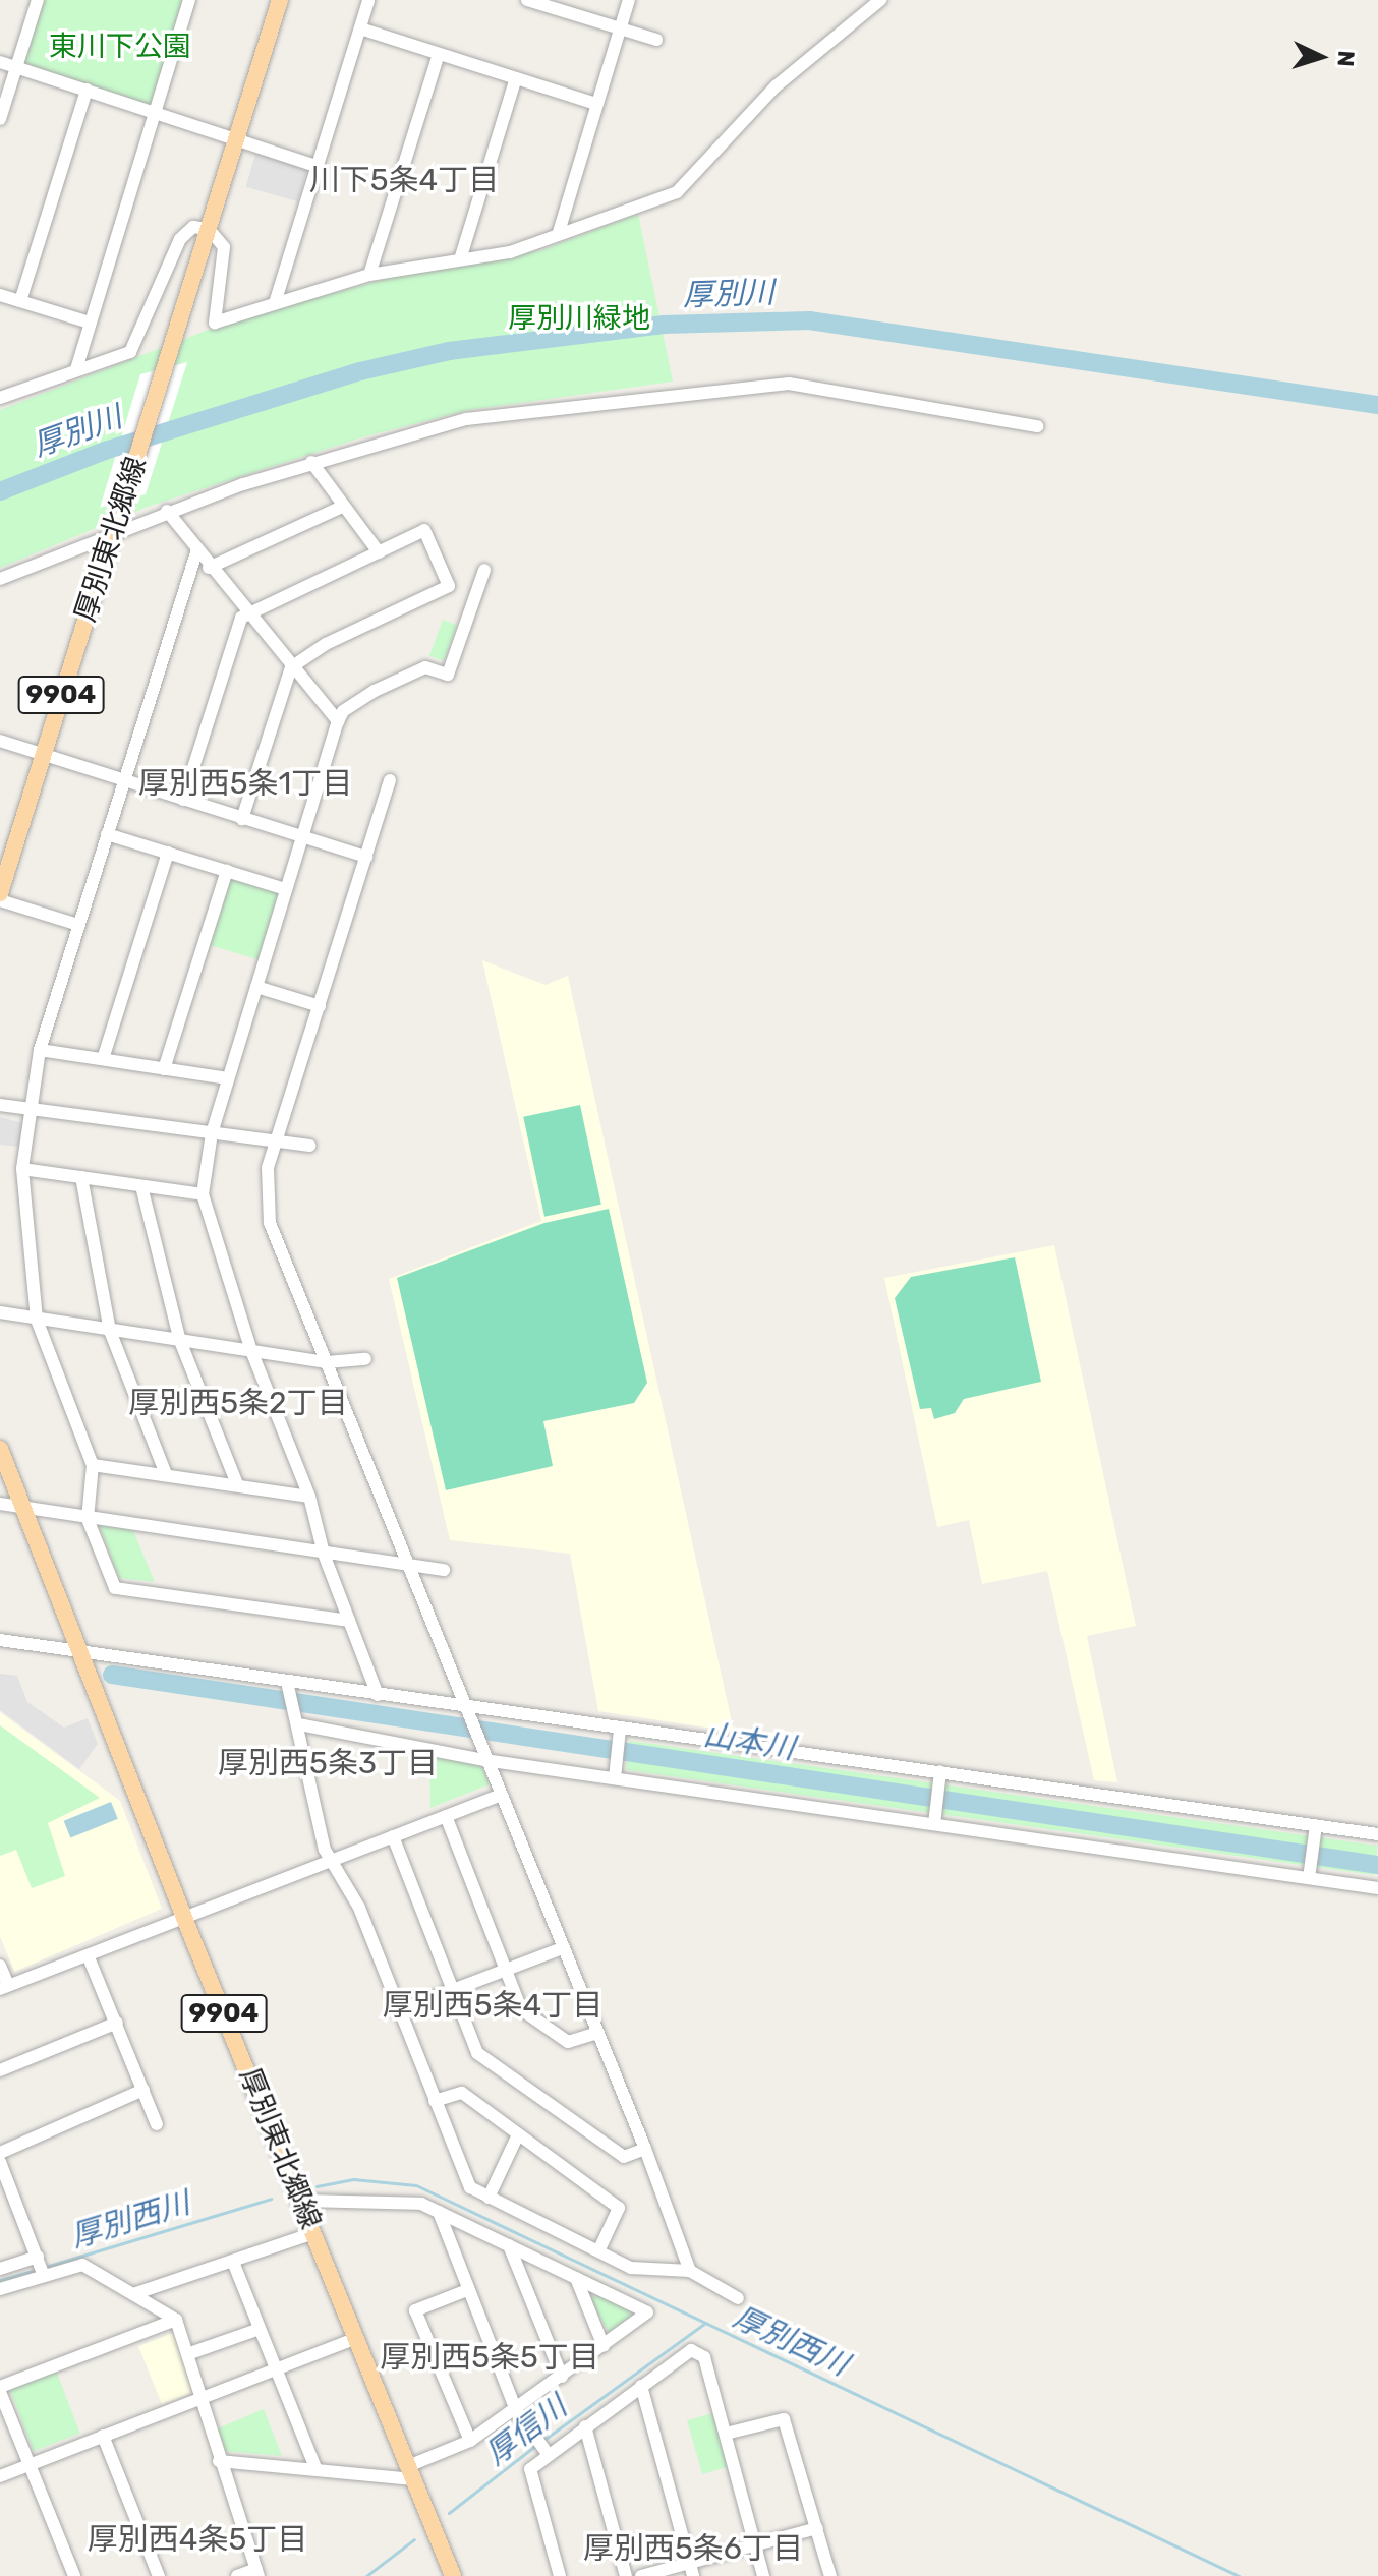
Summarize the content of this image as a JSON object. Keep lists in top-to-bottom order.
{
  "streets": {
    "main road": ["厚別東北郷線", "9904"]
  },
  "districts": [
    "川下5条4丁目",
    "厚別西5条1丁目",
    "厚別西5条2丁目",
    "厚別西5条3丁目",
    "厚別西5条4丁目",
    "厚別西5条5丁目",
    "厚別西4条5丁目",
    "厚別西5条6丁目"
  ],
  "water": [
    "厚別川",
    "山本川",
    "厚別西川",
    "厚信川"
  ],
  "parks": ["東川下公園", "厚別川緑地"],
  "north": "right"
}
